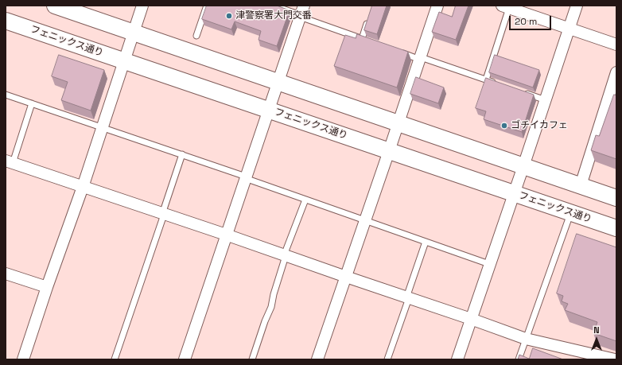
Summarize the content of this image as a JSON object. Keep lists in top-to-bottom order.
{
  "streets": {
    "street": ["フェニックス通り"]
  },
  "places": ["津警察署大門交番", "ゴチイカフェ"],
  "scale_bar": "20 m",
  "north": "top"
}
